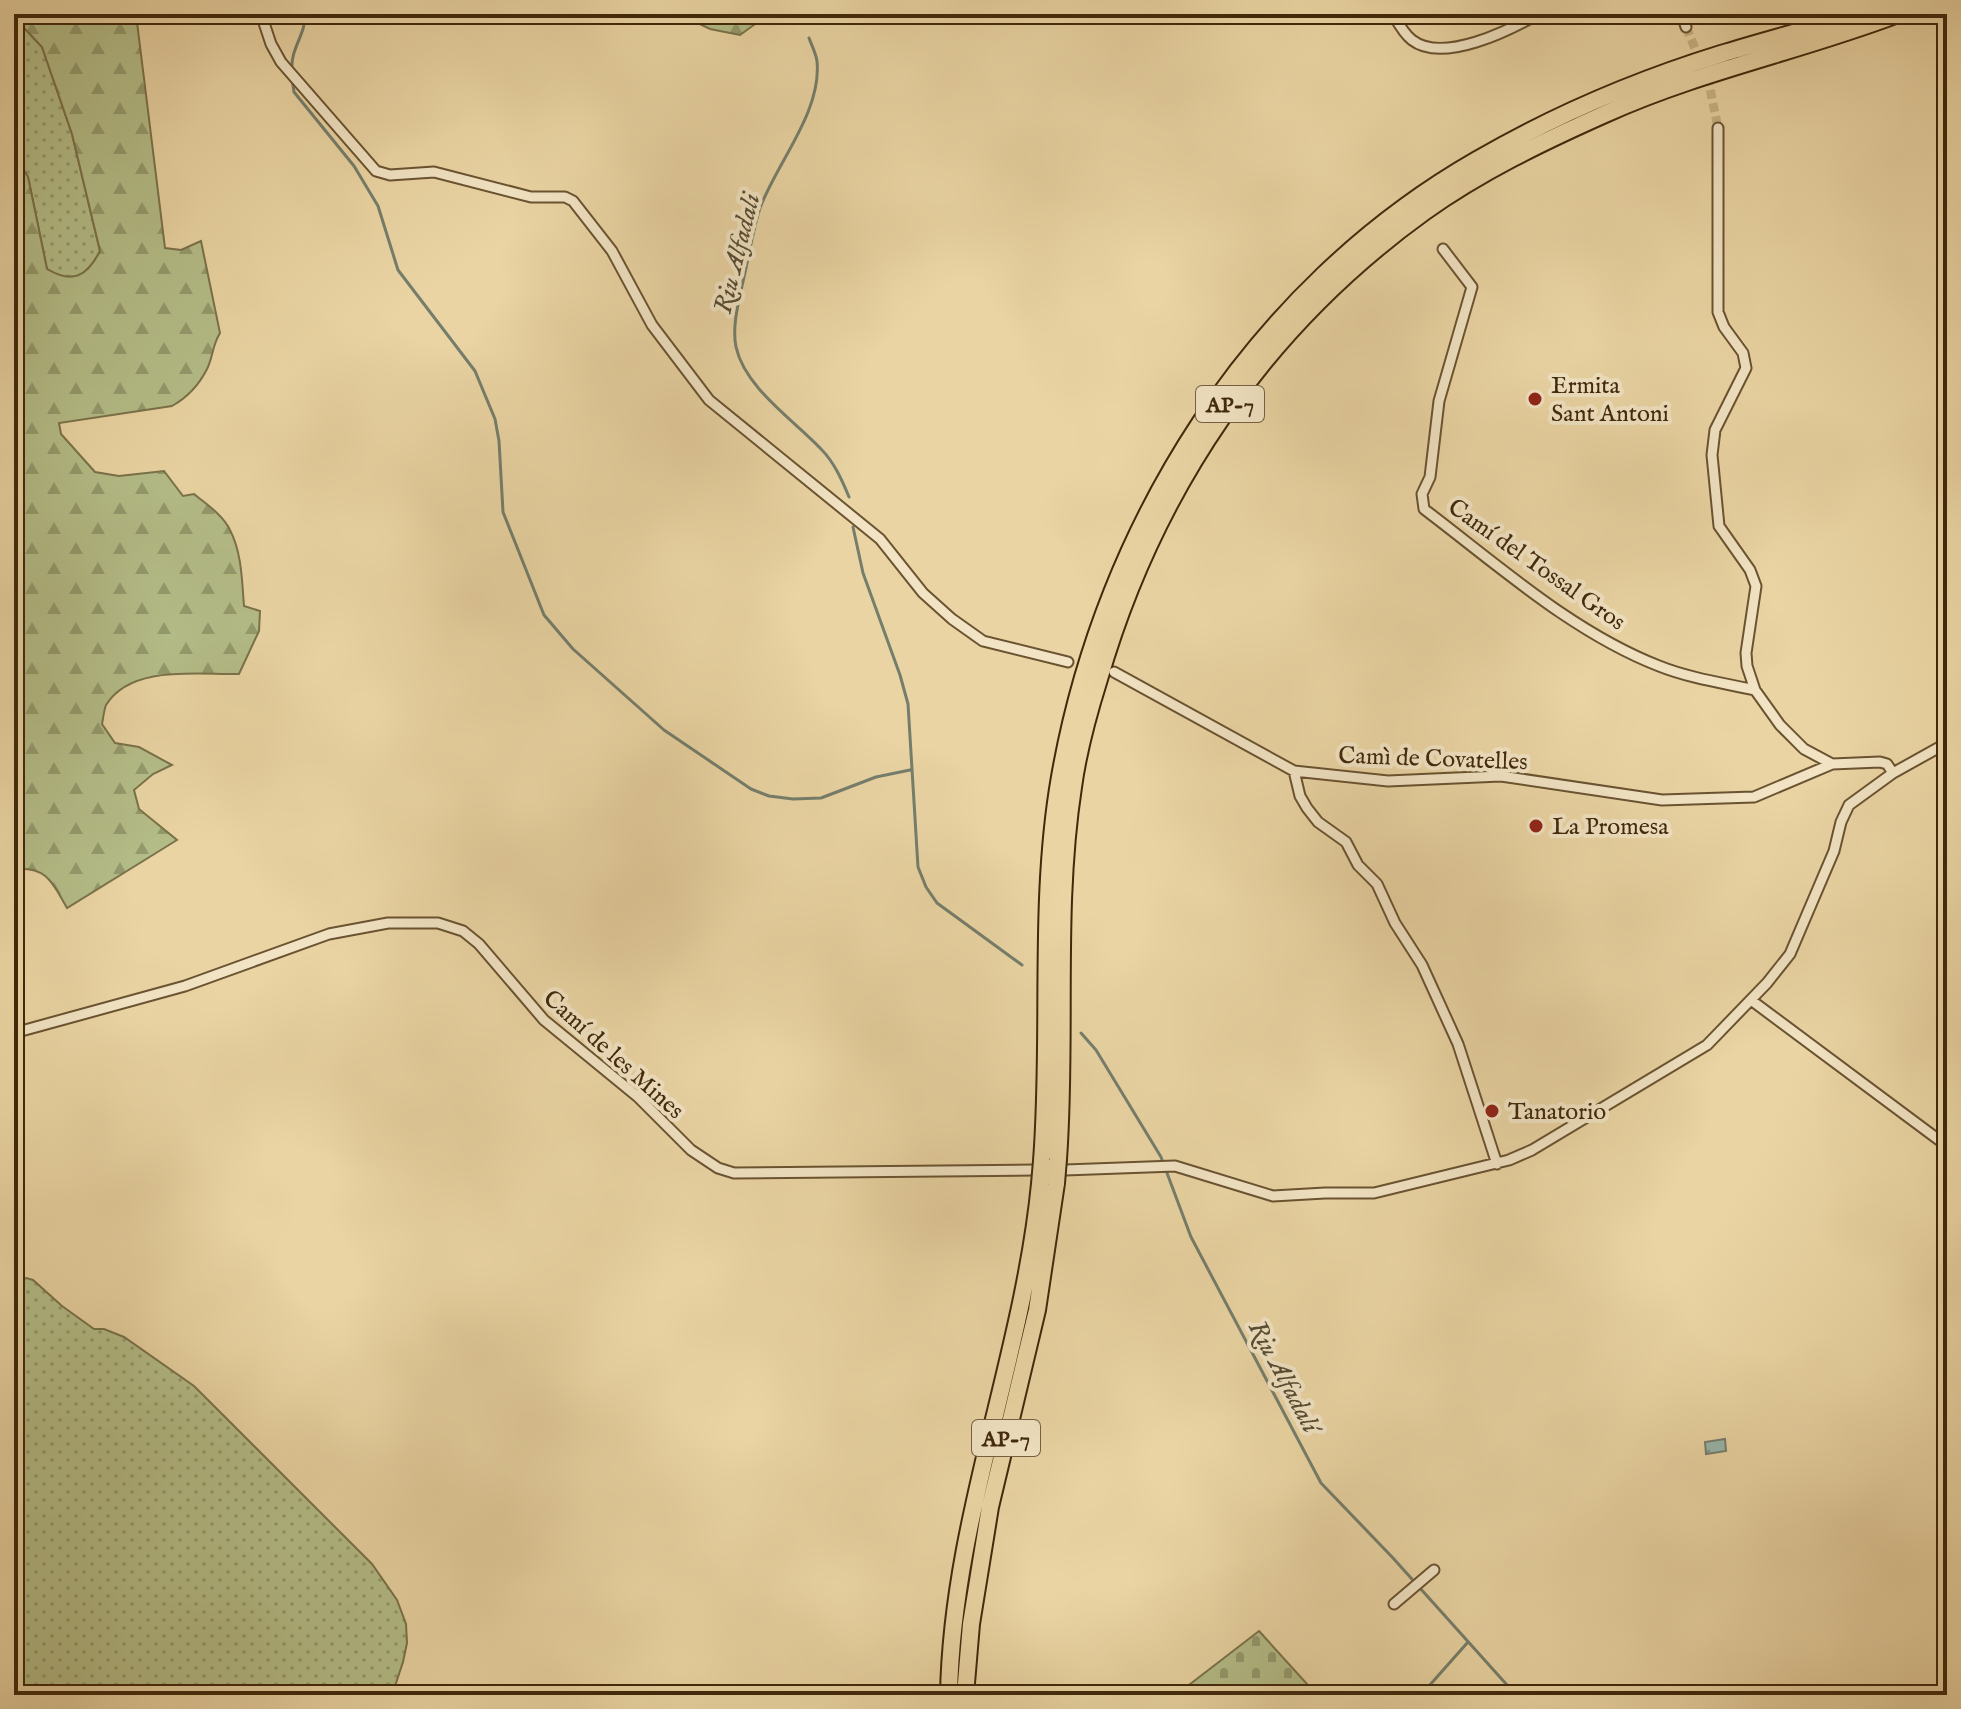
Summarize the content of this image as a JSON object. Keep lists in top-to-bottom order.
{
  "streets": {
    "highway": ["AP-7"],
    "street": ["Camí del Tossal Gros", "Camì de Covatelles", "Camí de les Mines"]
  },
  "crossings": [
    ["AP-7", "Camí de les Mines"]
  ],
  "water": ["Riu Alfadali", "Riu Alfadalí"],
  "places": ["Ermita Sant Antoni", "La Promesa", "Tanatorio"]
}
